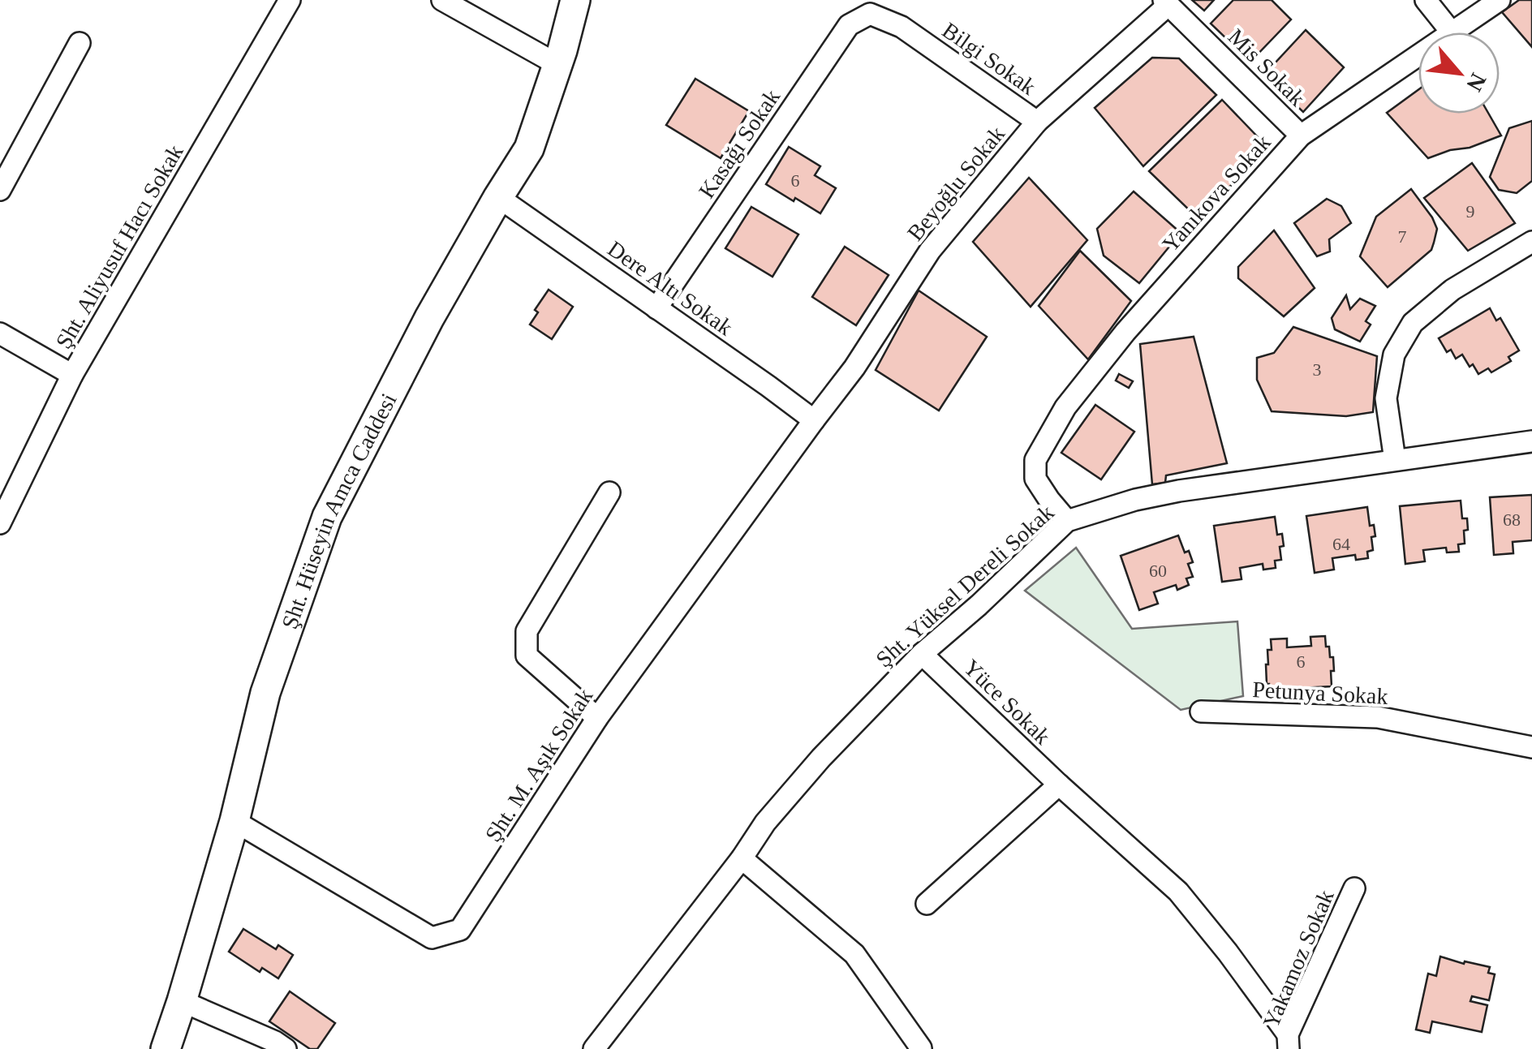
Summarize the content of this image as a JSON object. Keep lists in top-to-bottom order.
{
  "streets": {
    "street": [
      "Bilgi Sokak",
      "Mis Sokak",
      "Kasağı Sokak",
      "Beyoğlu Sokak",
      "Yanıkova Sokak",
      "Şht. Aliyusuf Hacı Sokak",
      "Dere Altı Sokak",
      "Şht. Hüseyin Amca Caddesi",
      "Şht. Yüksel Dereli Sokak",
      "Petunya Sokak",
      "Yüce Sokak",
      "Şht. M. Aşık Sokak",
      "Yakamoz Sokak"
    ]
  },
  "crossings": [
    ["Bilgi Sokak", "Kasağı Sokak"],
    ["Bilgi Sokak", "Beyoğlu Sokak"],
    ["Mis Sokak", "Beyoğlu Sokak"],
    ["Mis Sokak", "Yanıkova Sokak"],
    ["Kasağı Sokak", "Dere Altı Sokak"],
    ["Beyoğlu Sokak", "Dere Altı Sokak"],
    ["Beyoğlu Sokak", "Şht. M. Aşık Sokak"],
    ["Yanıkova Sokak", "Şht. Yüksel Dereli Sokak"],
    ["Dere Altı Sokak", "Şht. Hüseyin Amca Caddesi"],
    ["Dere Altı Sokak", "Şht. M. Aşık Sokak"],
    ["Şht. Hüseyin Amca Caddesi", "Şht. M. Aşık Sokak"],
    ["Şht. Yüksel Dereli Sokak", "Yüce Sokak"],
    ["Yüce Sokak", "Yakamoz Sokak"]
  ],
  "house_numbers": [
    "6",
    "9",
    "7",
    "3",
    "68",
    "64",
    "60",
    "6"
  ],
  "north": "bottom right"
}
